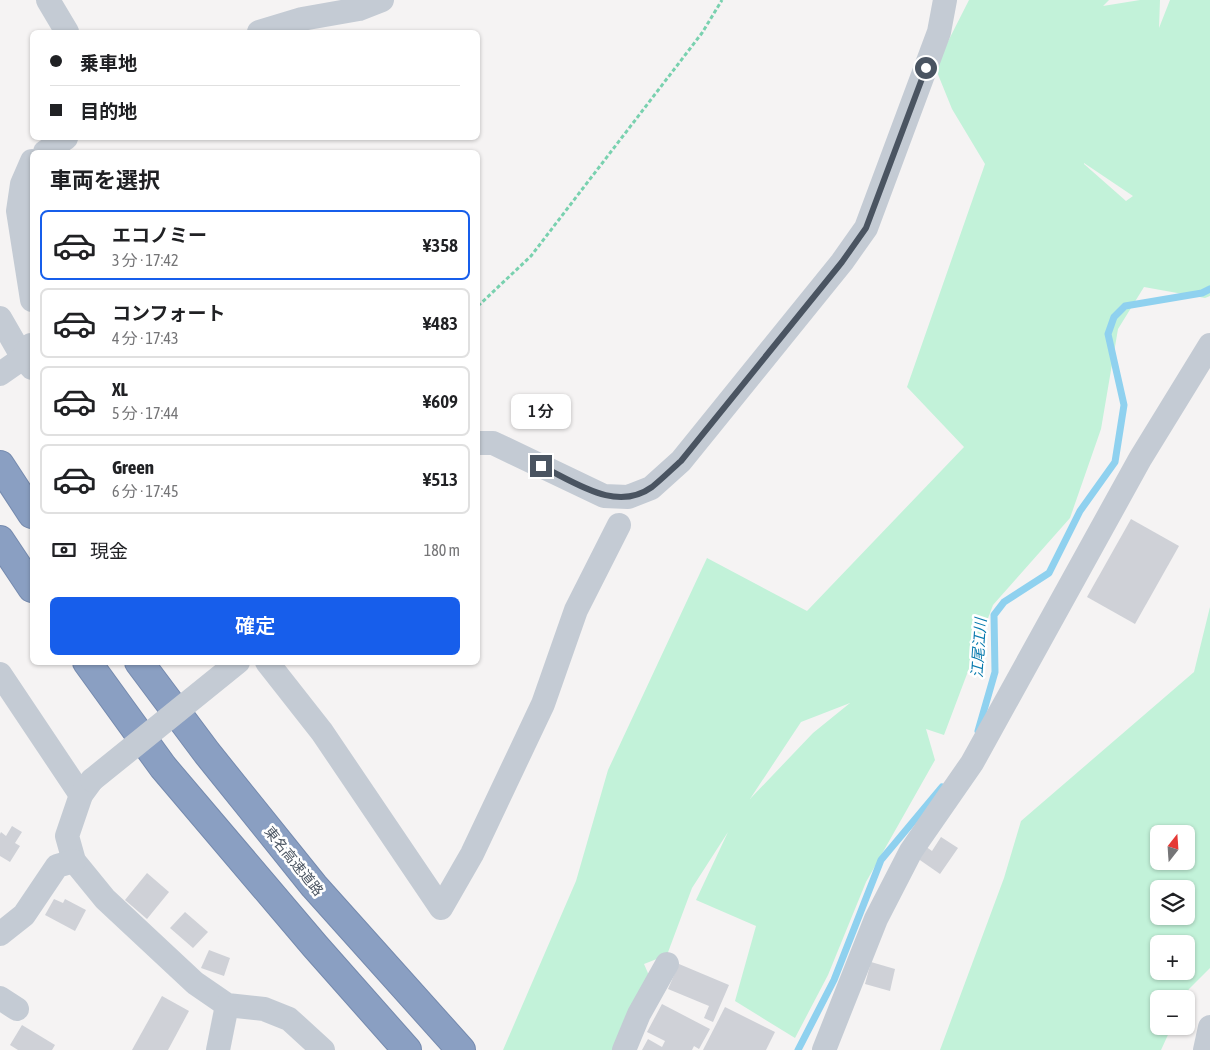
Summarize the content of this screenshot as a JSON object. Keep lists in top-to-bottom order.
{
  "streets": {
    "highway": ["東名高速道路"]
  },
  "water": ["江尾江川"],
  "north": "top",
  "page": {
    "banner": ["乗車地", "目的地"],
    "heading": "車両を選択",
    "list": [
      {
        "name": "エコノミー",
        "note": "3 分 · 17:42",
        "value": "¥358"
      },
      {
        "name": "コンフォート",
        "note": "4 分 · 17:43",
        "value": "¥483"
      },
      {
        "name": "XL",
        "note": "5 分 · 17:44",
        "value": "¥609"
      },
      {
        "name": "Green",
        "note": "6 分 · 17:45",
        "value": "¥513"
      }
    ],
    "bubble": "1 分",
    "pay": ["現金", "180 m"],
    "buttons": "確定",
    "map_buttons": ["+", "−"]
  }
}
